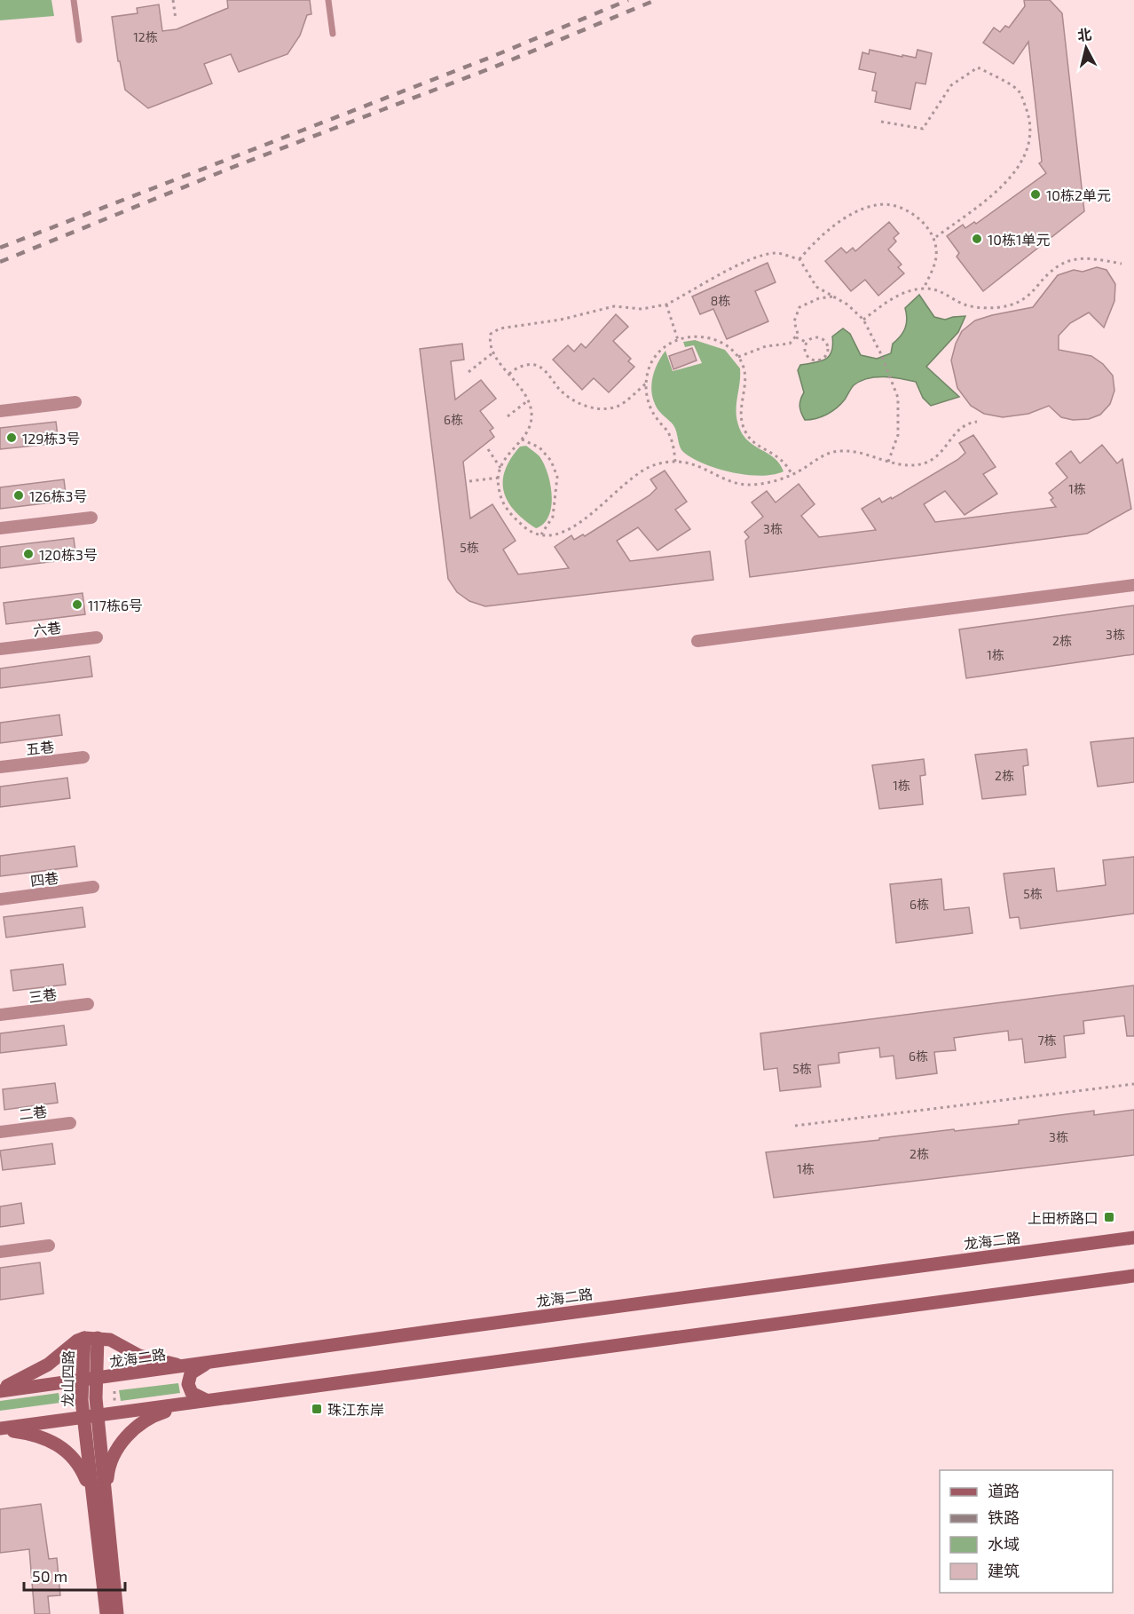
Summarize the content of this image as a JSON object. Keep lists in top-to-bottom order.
{
  "streets": {
    "main road": ["龙海二路", "龙山四路"],
    "street": [
      "六巷",
      "五巷",
      "四巷",
      "三巷",
      "二巷"
    ]
  },
  "crossings": [
    ["龙海二路", "龙山四路"]
  ],
  "places": {
    "other": [
      "10栋2单元",
      "10栋1单元",
      "129栋3号",
      "126栋3号",
      "120栋3号",
      "117栋6号"
    ],
    "transit": ["上田桥路口", "珠江东岸"]
  },
  "house_numbers": [
    "12栋",
    "8栋",
    "6栋",
    "1栋",
    "3栋",
    "5栋",
    "3栋",
    "2栋",
    "1栋",
    "2栋",
    "1栋",
    "5栋",
    "6栋",
    "7栋",
    "6栋",
    "5栋",
    "3栋",
    "2栋",
    "1栋"
  ],
  "legend": [
    "道路",
    "铁路",
    "水域",
    "建筑"
  ],
  "scale_bar": "50 m",
  "north": "top"
}
